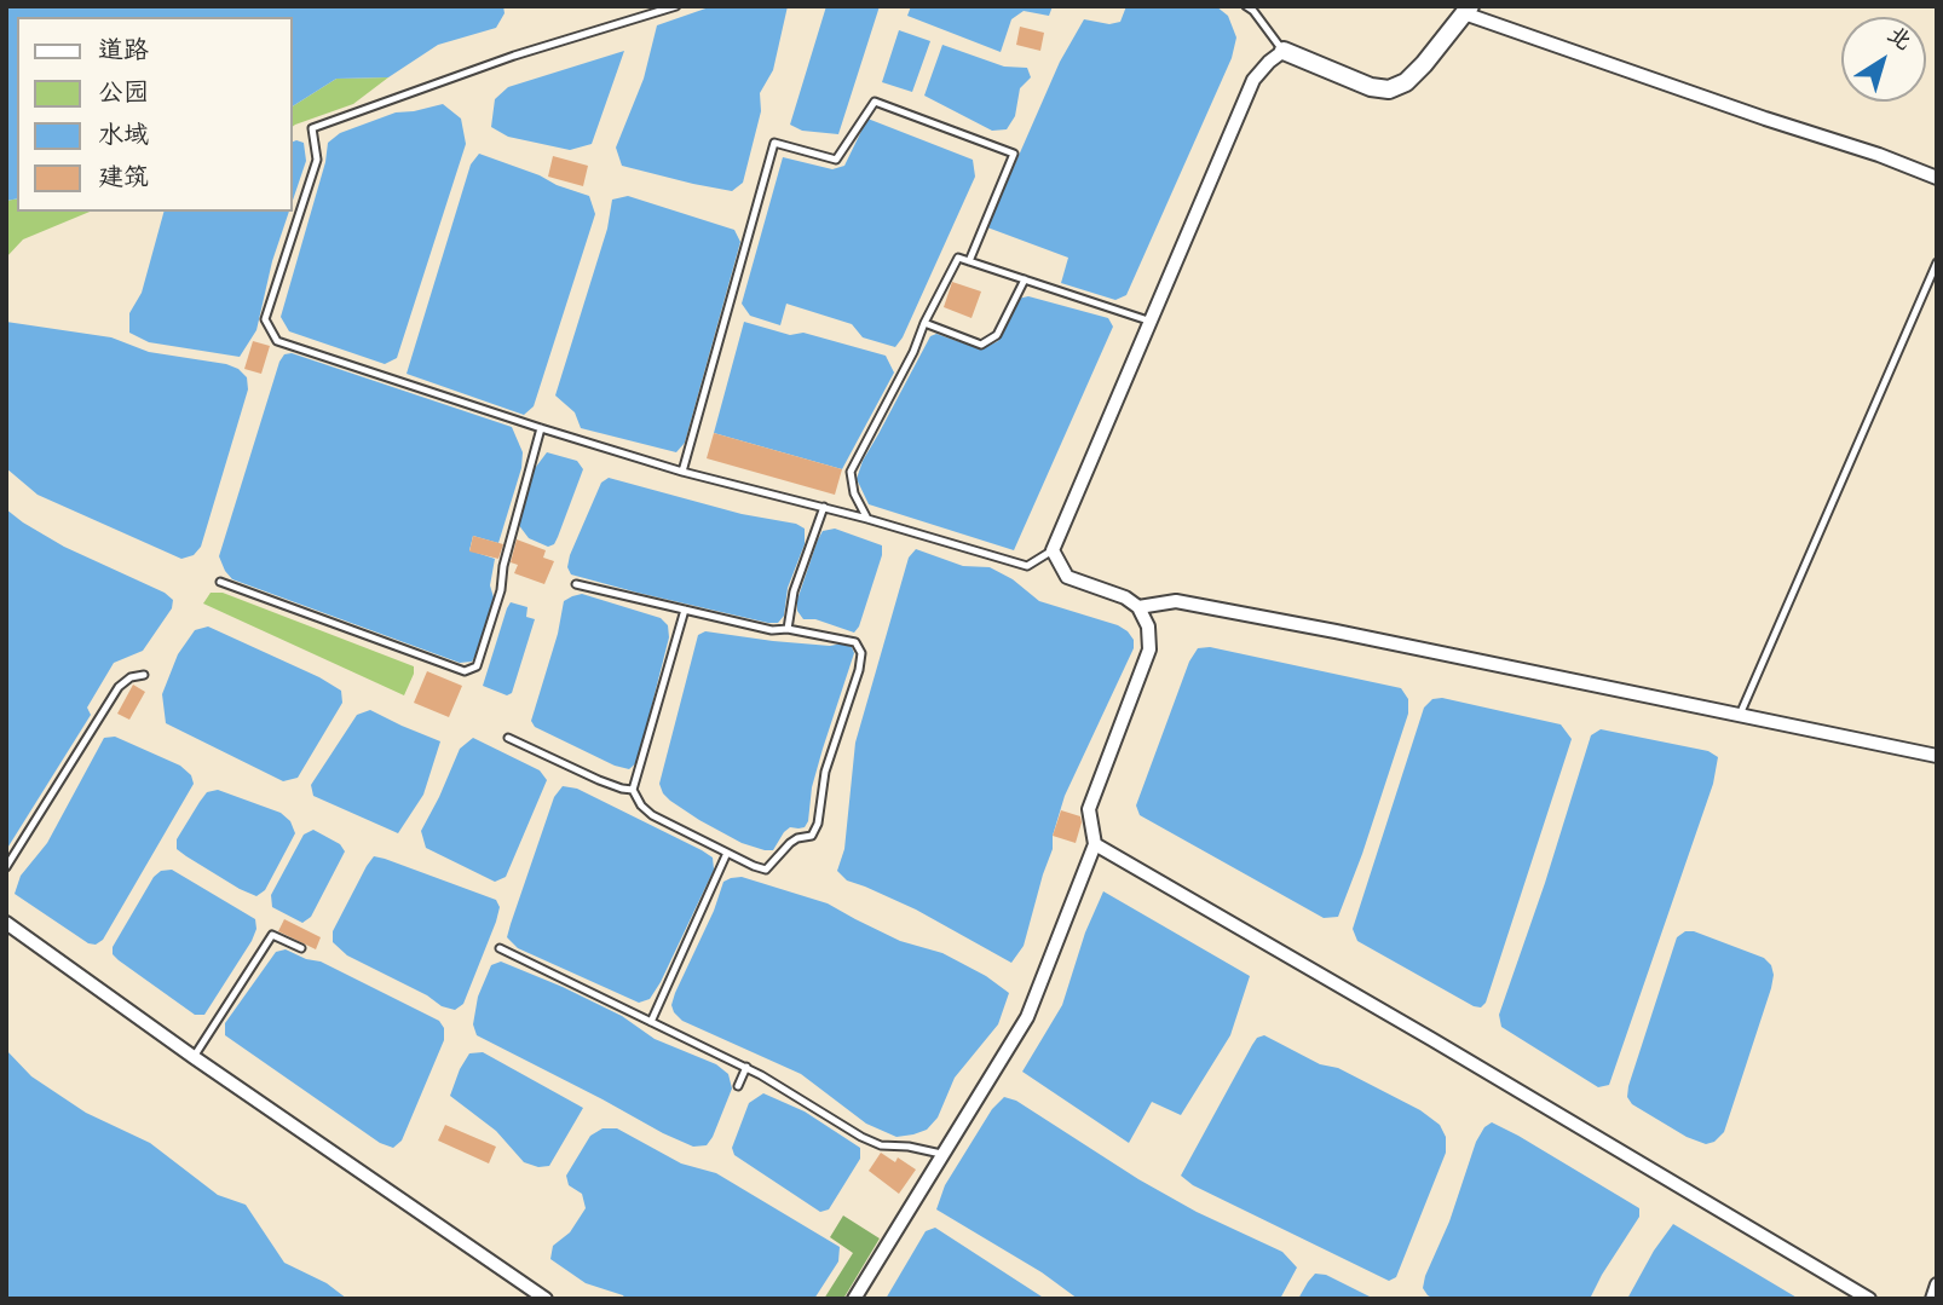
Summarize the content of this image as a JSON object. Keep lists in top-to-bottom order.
{
  "legend": [
    "道路",
    "公园",
    "水域",
    "建筑"
  ],
  "north": "top right"
}
